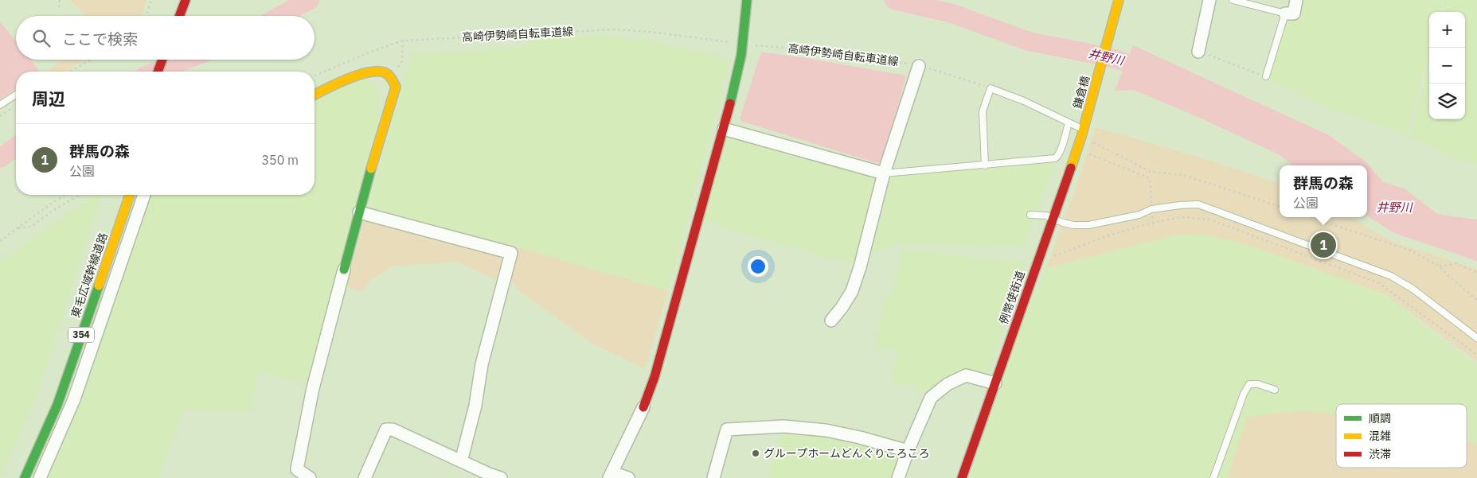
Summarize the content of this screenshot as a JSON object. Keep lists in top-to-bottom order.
{
  "streets": {
    "main road": [
      "鎌倉橋",
      "東毛広域幹線道路",
      "例幣使街道",
      "354"
    ],
    "path": ["高崎伊勢崎自転車道線"]
  },
  "crossings": [
    ["鎌倉橋", "例幣使街道"]
  ],
  "water": ["井野川"],
  "places": ["グループホームどんぐりころころ"],
  "legend": ["順調", "混雑", "渋滞"],
  "page": {
    "map_buttons": ["+", "−"],
    "search": "ここで検索",
    "heading": "周辺",
    "list": [
      {
        "mark": "1",
        "name": "群馬の森",
        "note": "公園",
        "value": "350 m"
      }
    ],
    "popup": ["群馬の森", "公園"],
    "pins": "1"
  }
}
